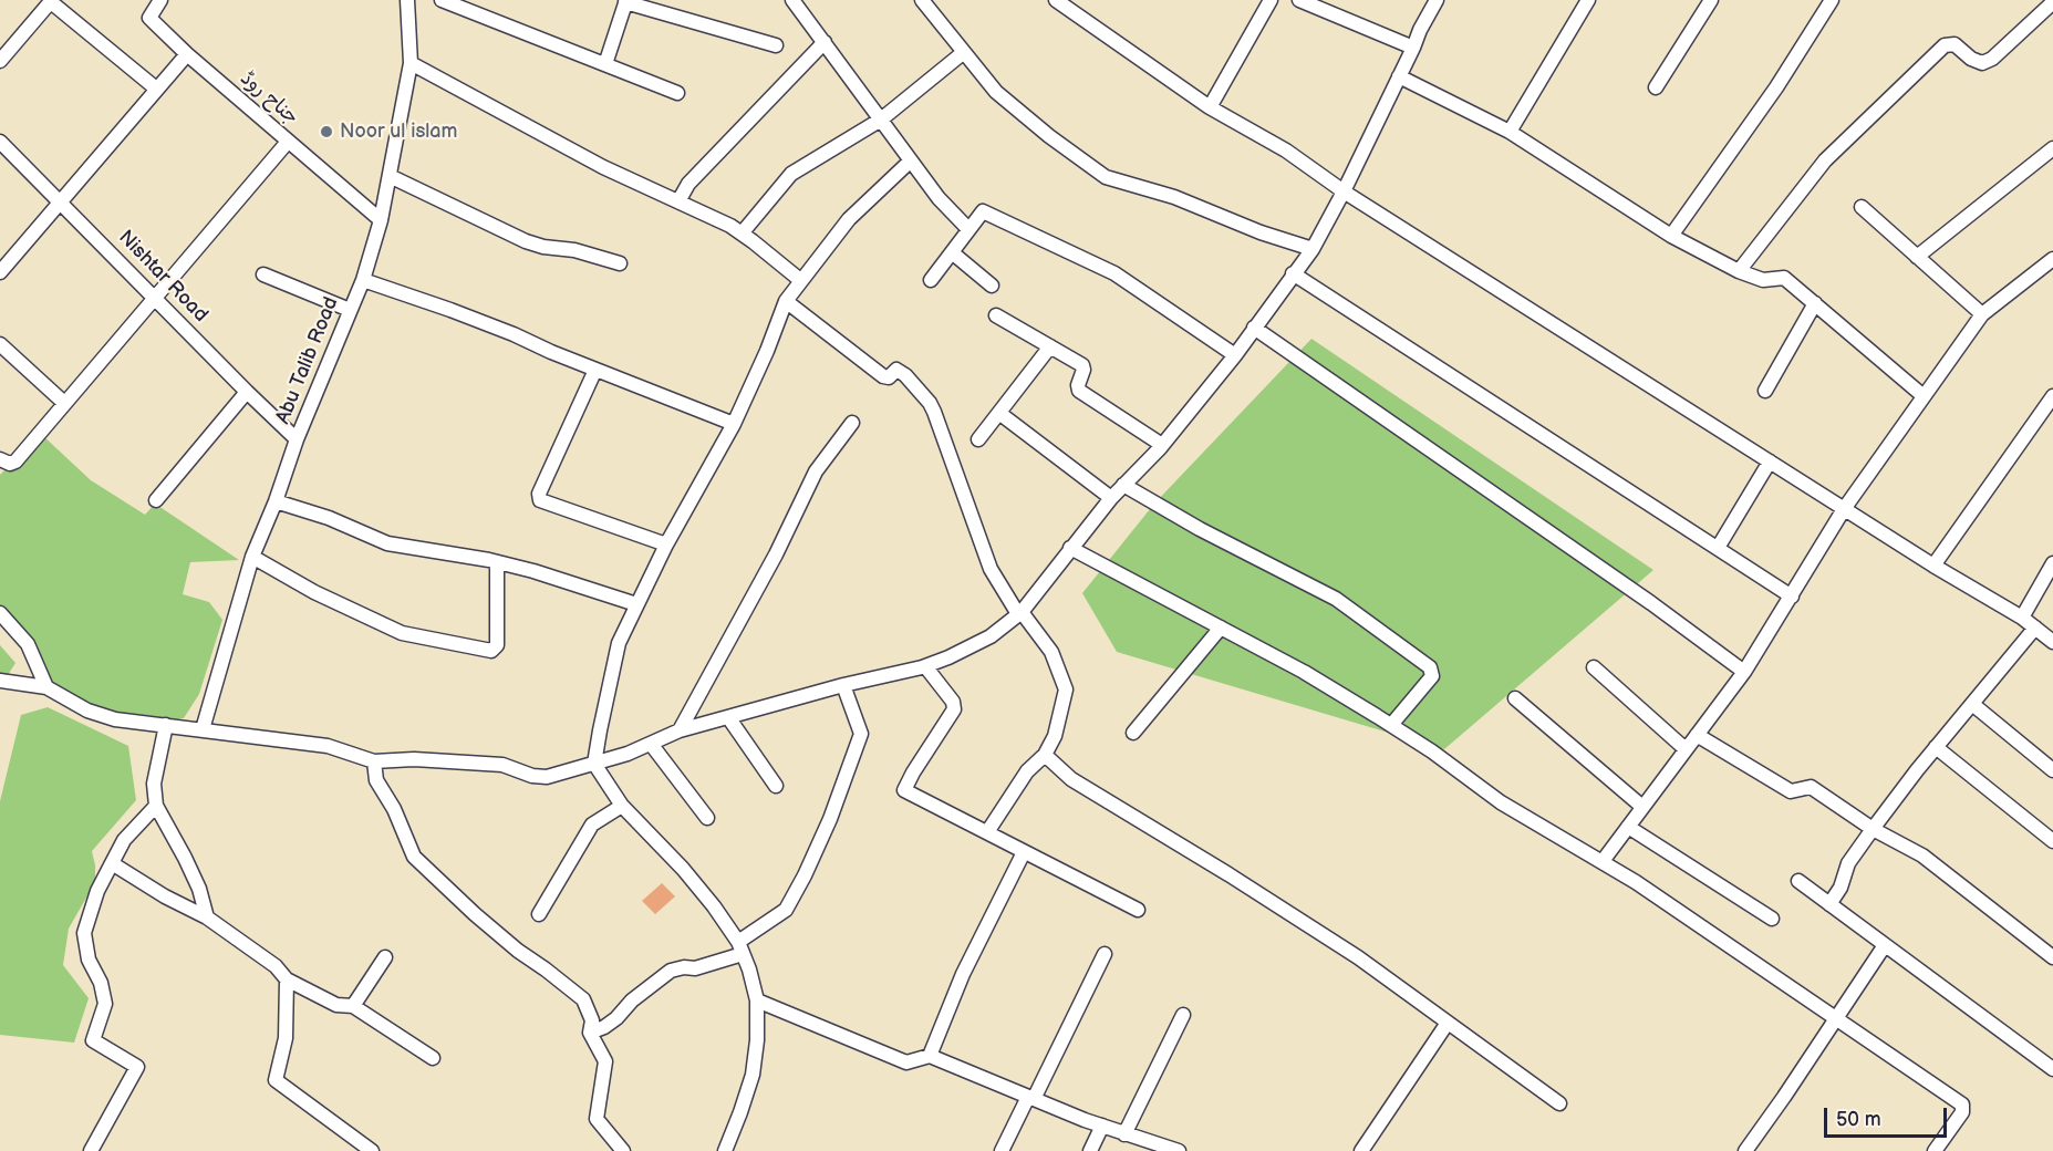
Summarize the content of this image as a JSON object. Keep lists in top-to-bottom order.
{
  "streets": {
    "street": ["جناح روڈ", "Nishtar Road", "Abu Talib Road"]
  },
  "crossings": [
    ["جناح روڈ", "Abu Talib Road"],
    ["Nishtar Road", "Abu Talib Road"]
  ],
  "places": ["Noor ul islam"],
  "scale_bar": "50 m"
}
